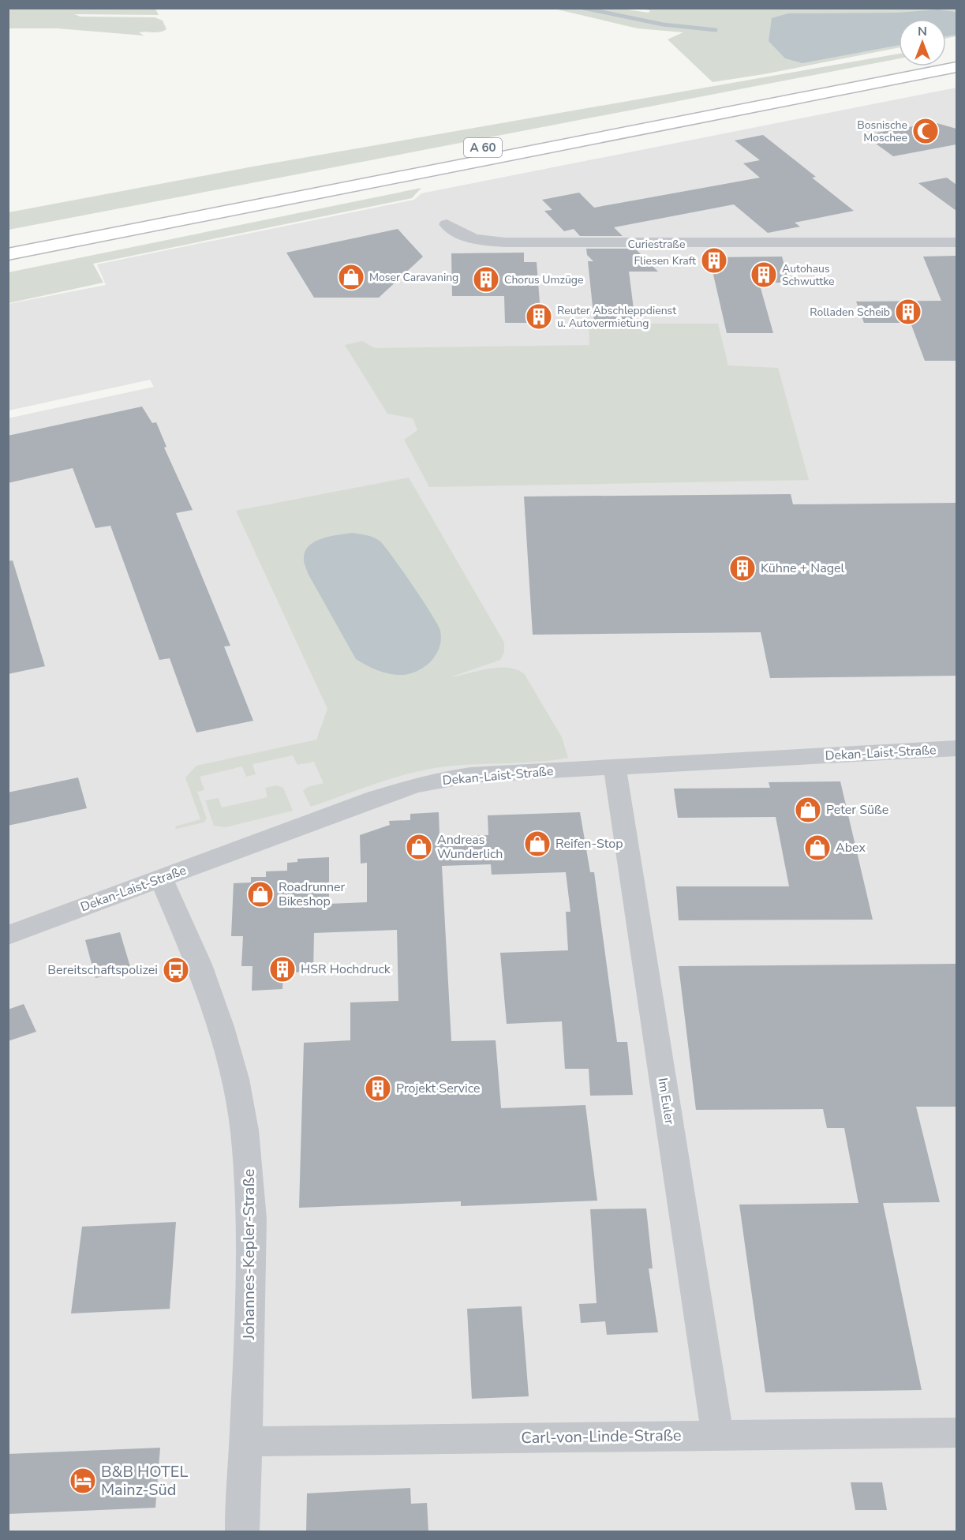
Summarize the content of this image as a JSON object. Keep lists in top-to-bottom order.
{
  "streets": {
    "highway": ["A 60"],
    "street": [
      "Curiestraße",
      "Dekan-Laist-Straße",
      "Im Euler",
      "Johannes-Kepler-Straße",
      "Carl-von-Linde-Straße"
    ]
  },
  "crossings": [
    ["Dekan-Laist-Straße", "Im Euler"],
    ["Dekan-Laist-Straße", "Johannes-Kepler-Straße"],
    ["Im Euler", "Carl-von-Linde-Straße"],
    ["Johannes-Kepler-Straße", "Carl-von-Linde-Straße"]
  ],
  "places": {
    "mosque": ["Bosnische Moschee"],
    "building": [
      "Fliesen Kraft",
      "Autohaus Schwuttke",
      "Chorus Umzüge",
      "Rolladen Scheib",
      "Reuter Abschleppdienst u. Autovermietung",
      "Kühne + Nagel",
      "HSR Hochdruck",
      "Projekt Service"
    ],
    "shop": [
      "Moser Caravaning",
      "Peter Süße",
      "Reifen-Stop",
      "Andreas Wunderlich",
      "Abex",
      "Roadrunner Bikeshop"
    ],
    "bus stop": ["Bereitschaftspolizei"],
    "hotel": ["B&B HOTEL Mainz-Süd"]
  },
  "north": "top"
}
